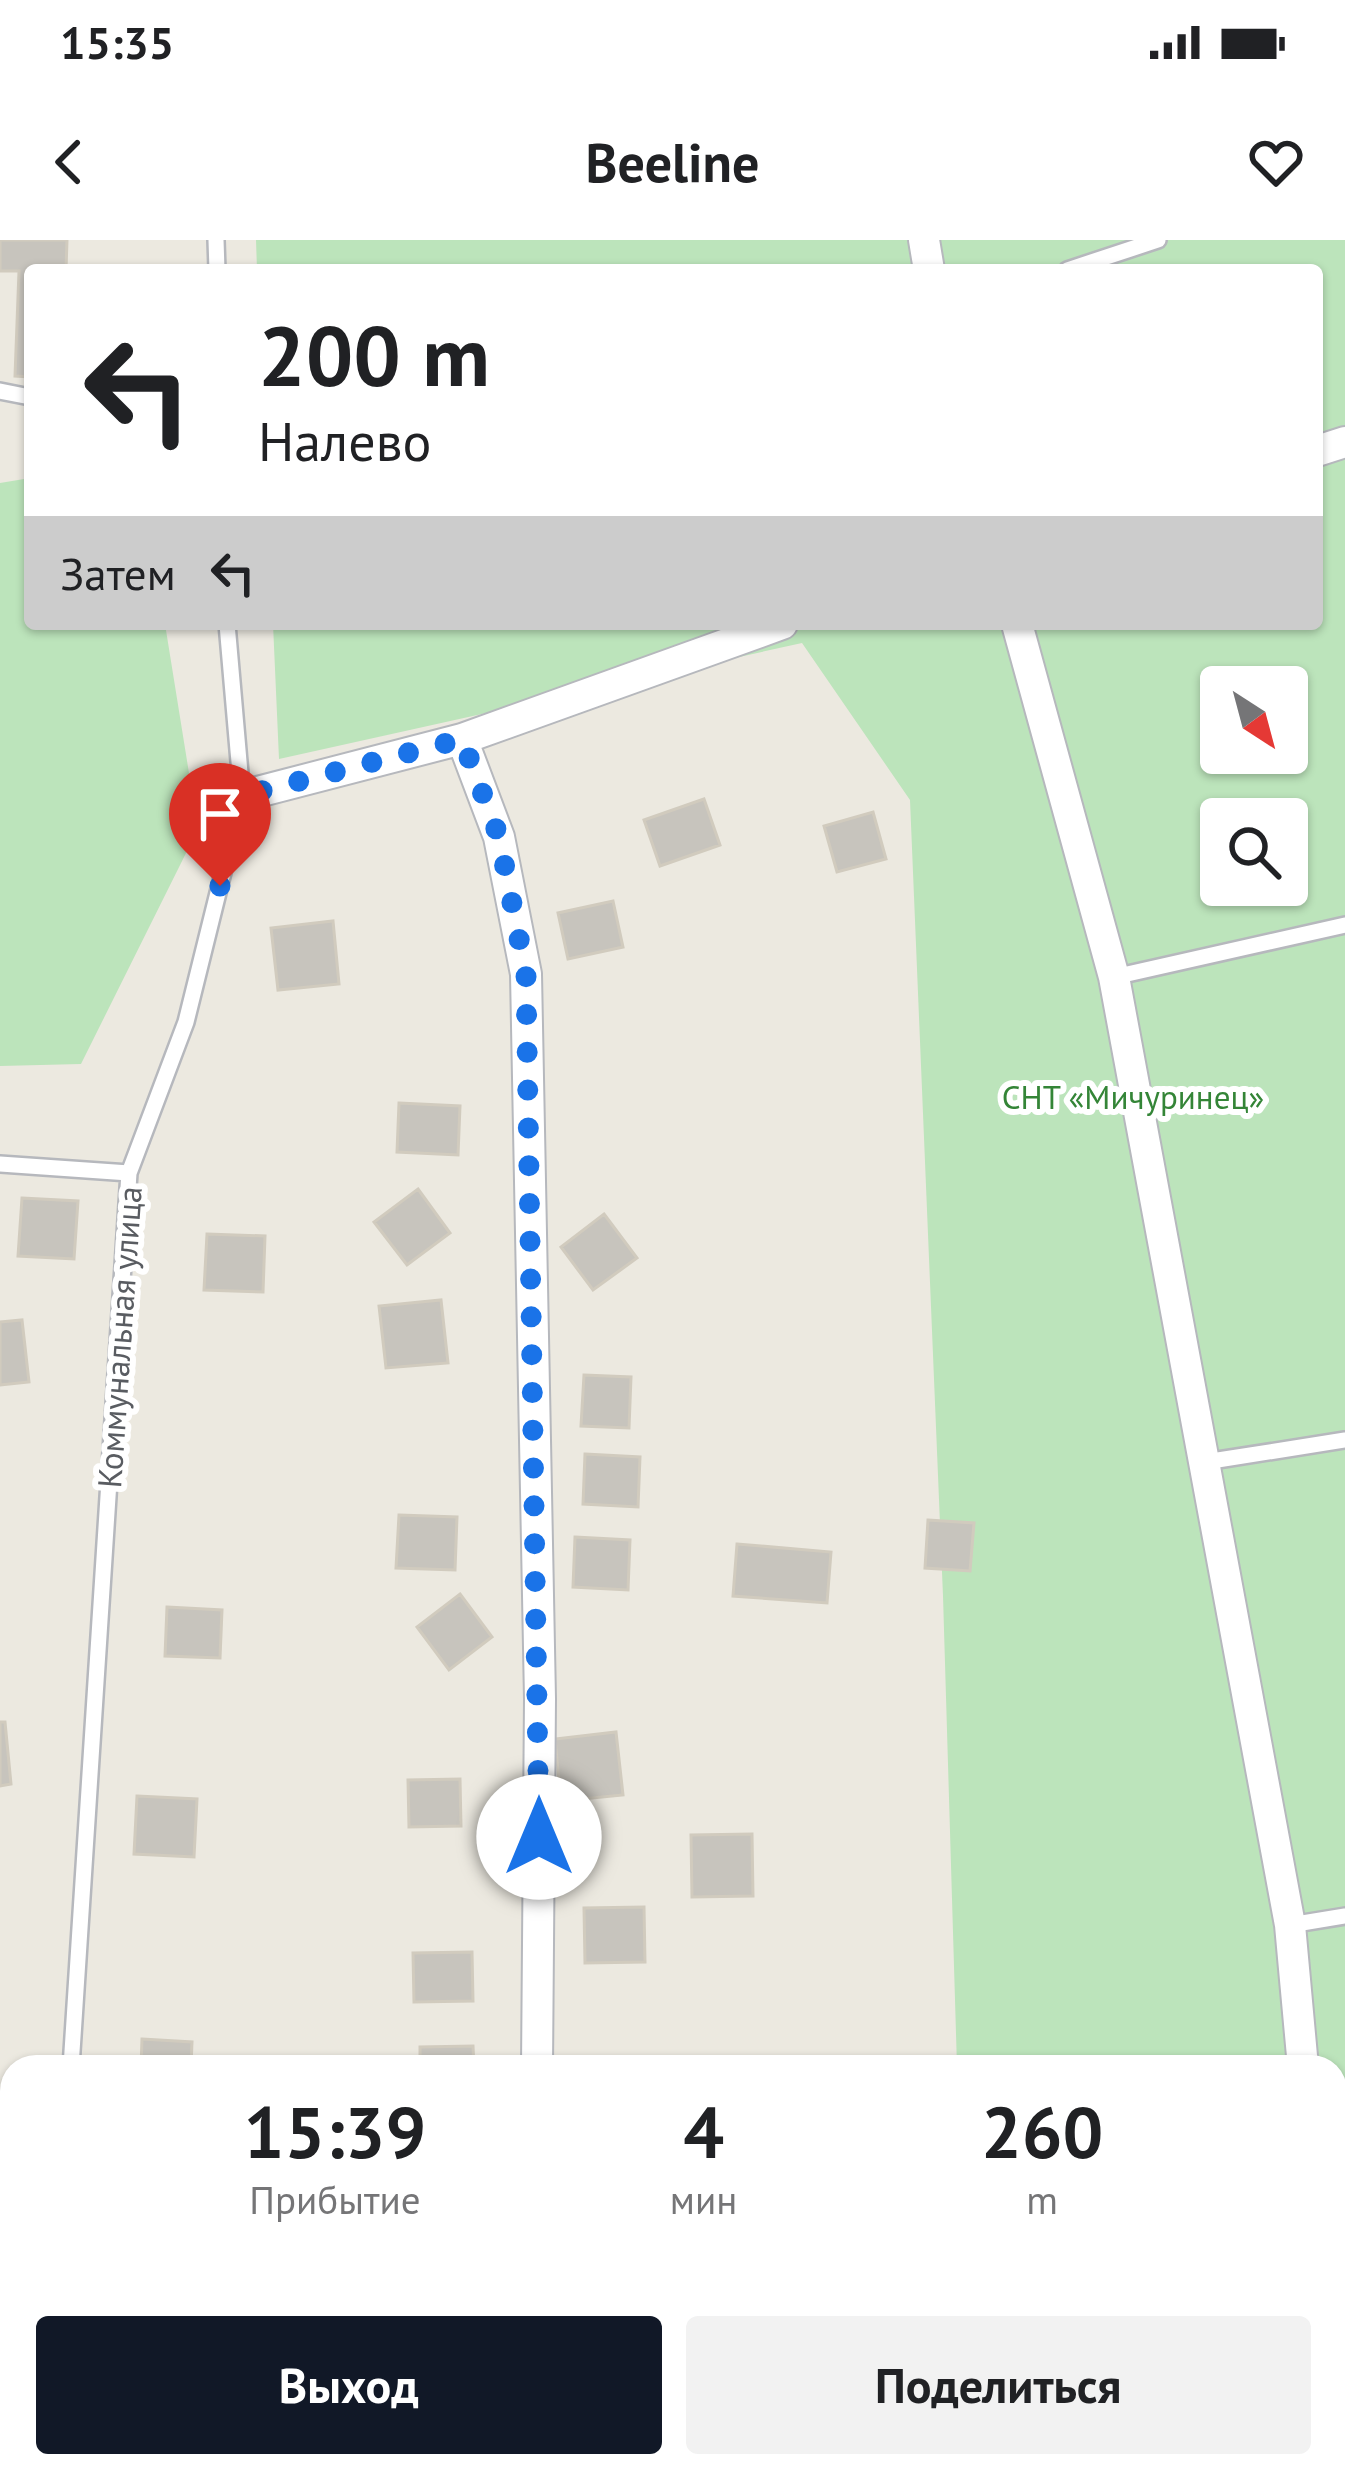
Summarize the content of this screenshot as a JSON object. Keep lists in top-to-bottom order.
{
  "streets": {
    "lane": ["Коммунальная улица"]
  },
  "parks": ["СНТ «Мичуринец»"],
  "north": "bottom right",
  "page": {
    "status": "15:35",
    "header": "Beeline",
    "turn": ["200 m", "Налево"],
    "then": "Затем",
    "eta": [
      "15:39",
      "Прибытие",
      "4",
      "мин",
      "260",
      "m"
    ],
    "buttons": ["Выход", "Поделиться"]
  }
}
